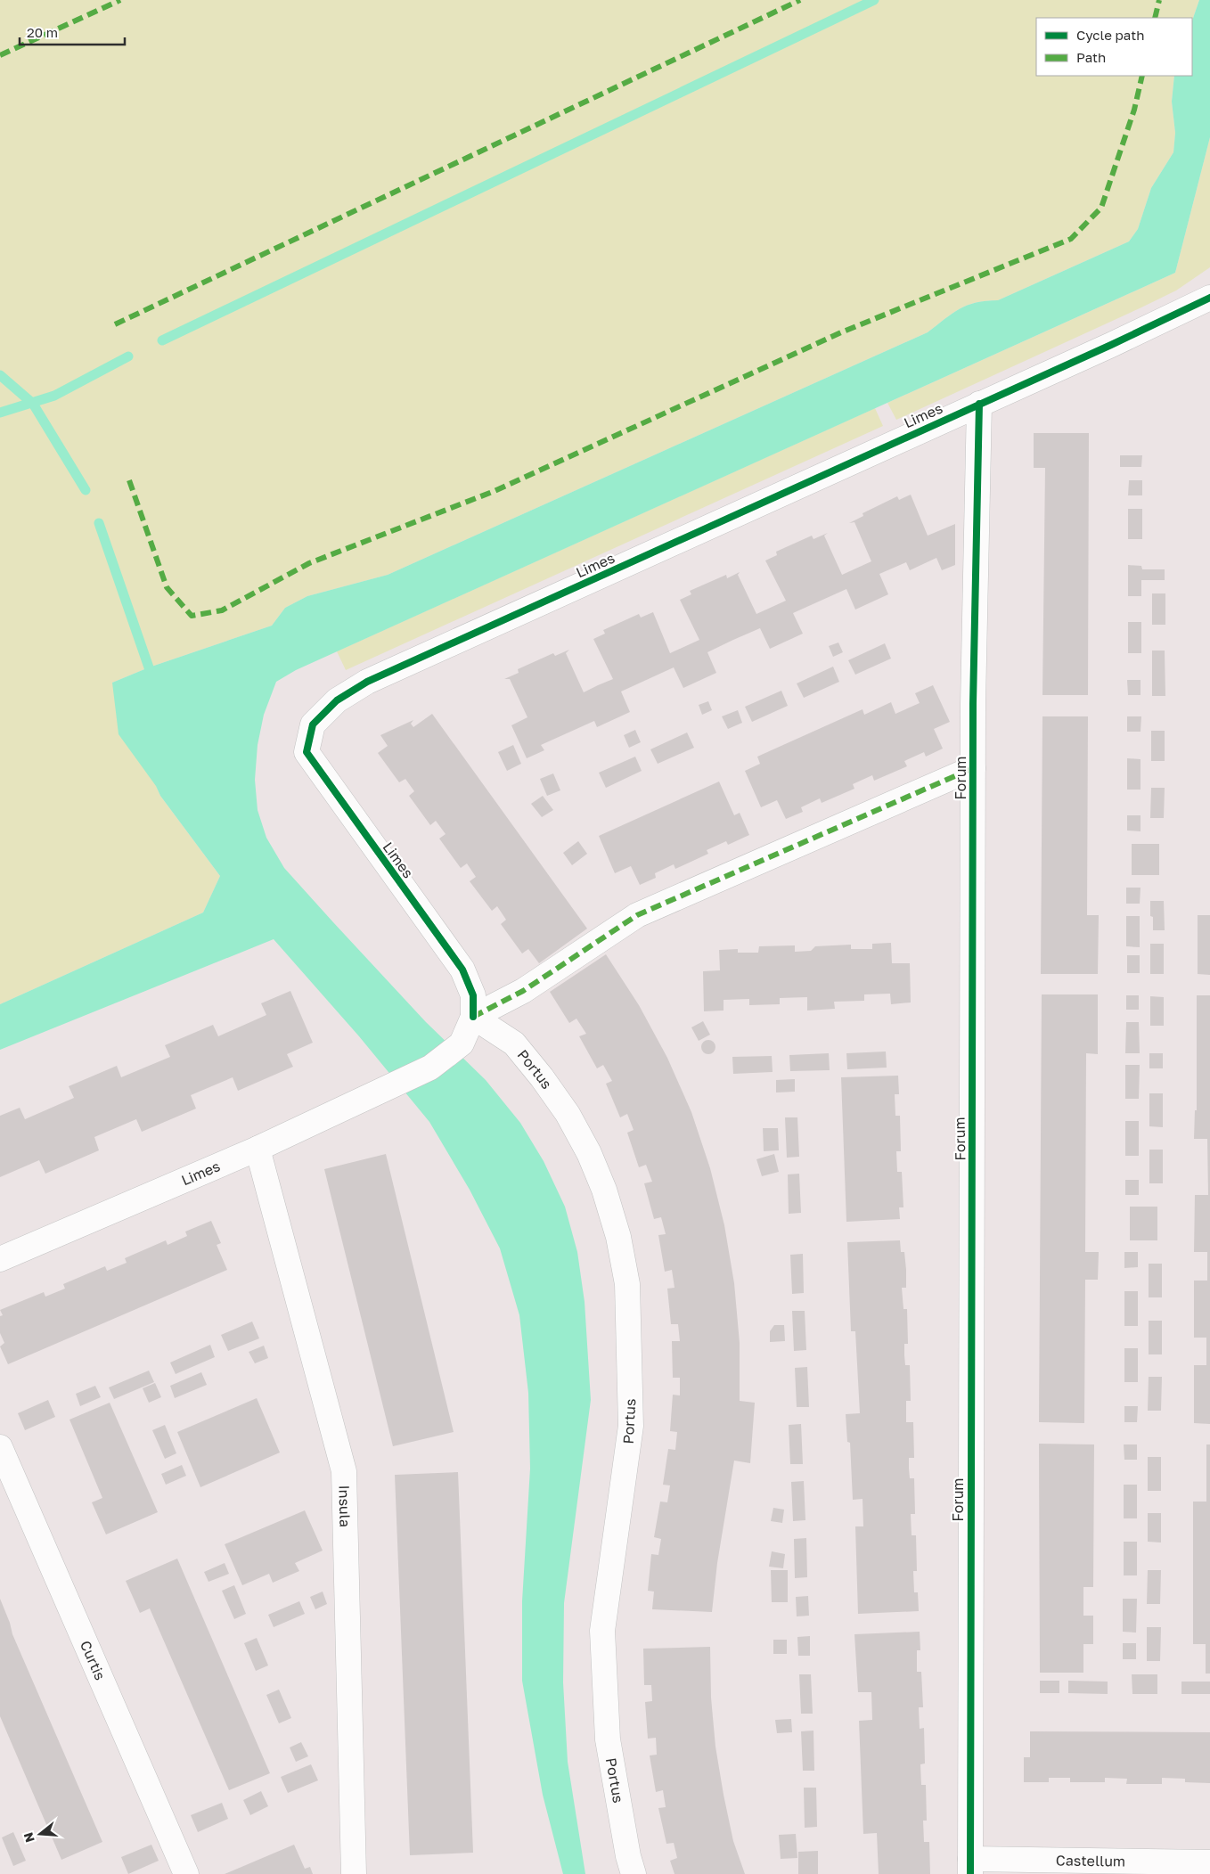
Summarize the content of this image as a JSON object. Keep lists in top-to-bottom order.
{
  "streets": {
    "street": [
      "Limes",
      "Forum",
      "Portus",
      "Insula",
      "Curtis",
      "Castellum"
    ]
  },
  "crossings": [
    ["Limes", "Forum"],
    ["Limes", "Portus"],
    ["Limes", "Insula"],
    ["Forum", "Castellum"]
  ],
  "legend": ["Cycle path", "Path"],
  "scale_bar": "20 m",
  "north": "left"
}
